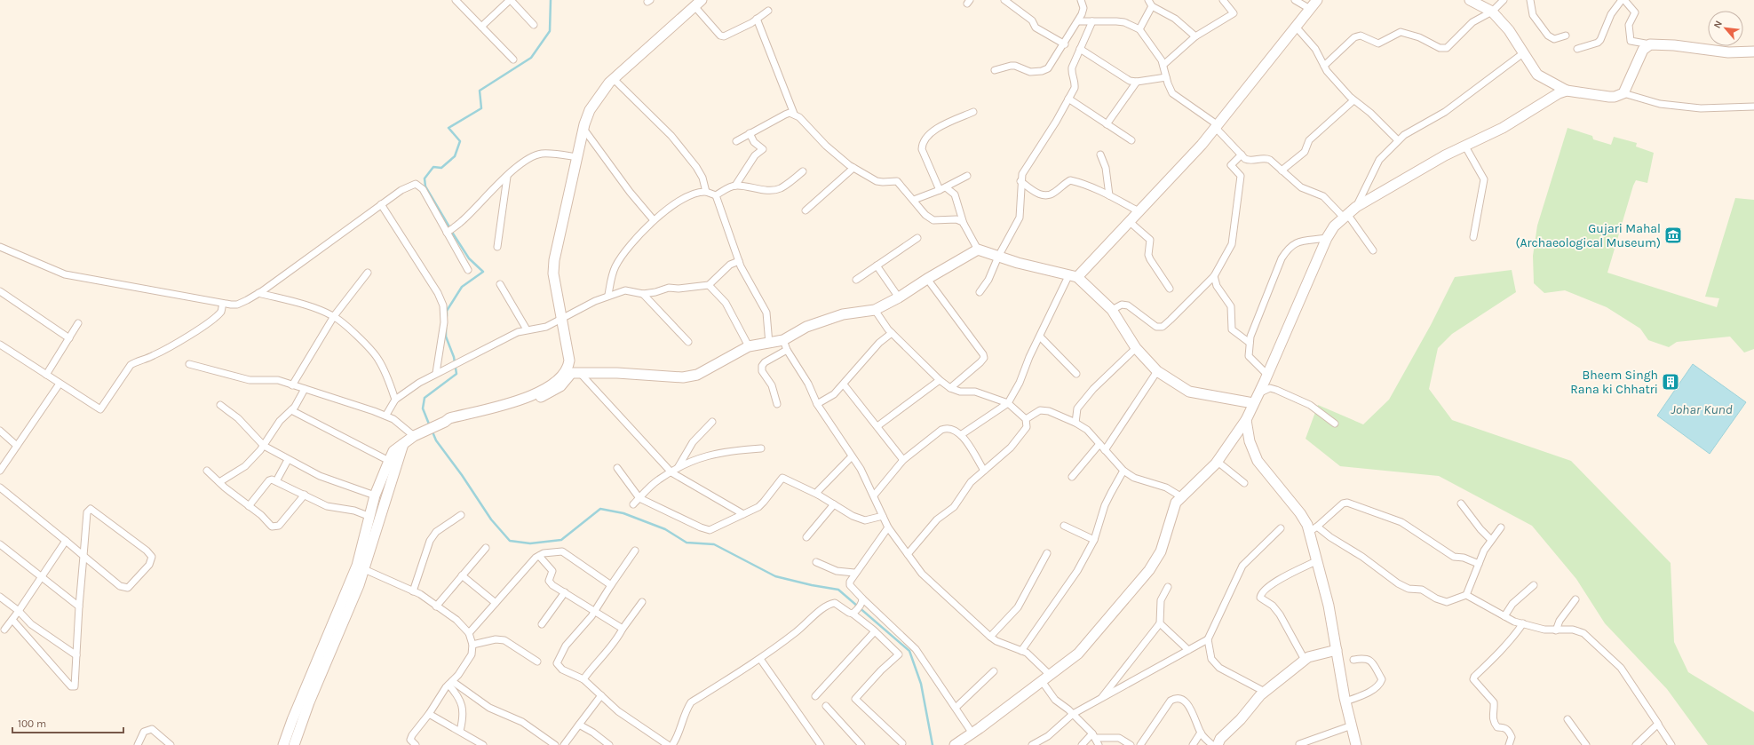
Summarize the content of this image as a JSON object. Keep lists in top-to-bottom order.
{
  "water": ["Johar Kund"],
  "places": {
    "museum": ["Gujari Mahal (Archaeological Museum)"],
    "building": ["Bheem Singh Rana ki Chhatri"]
  },
  "scale_bar": "100 m",
  "north": "top left"
}
